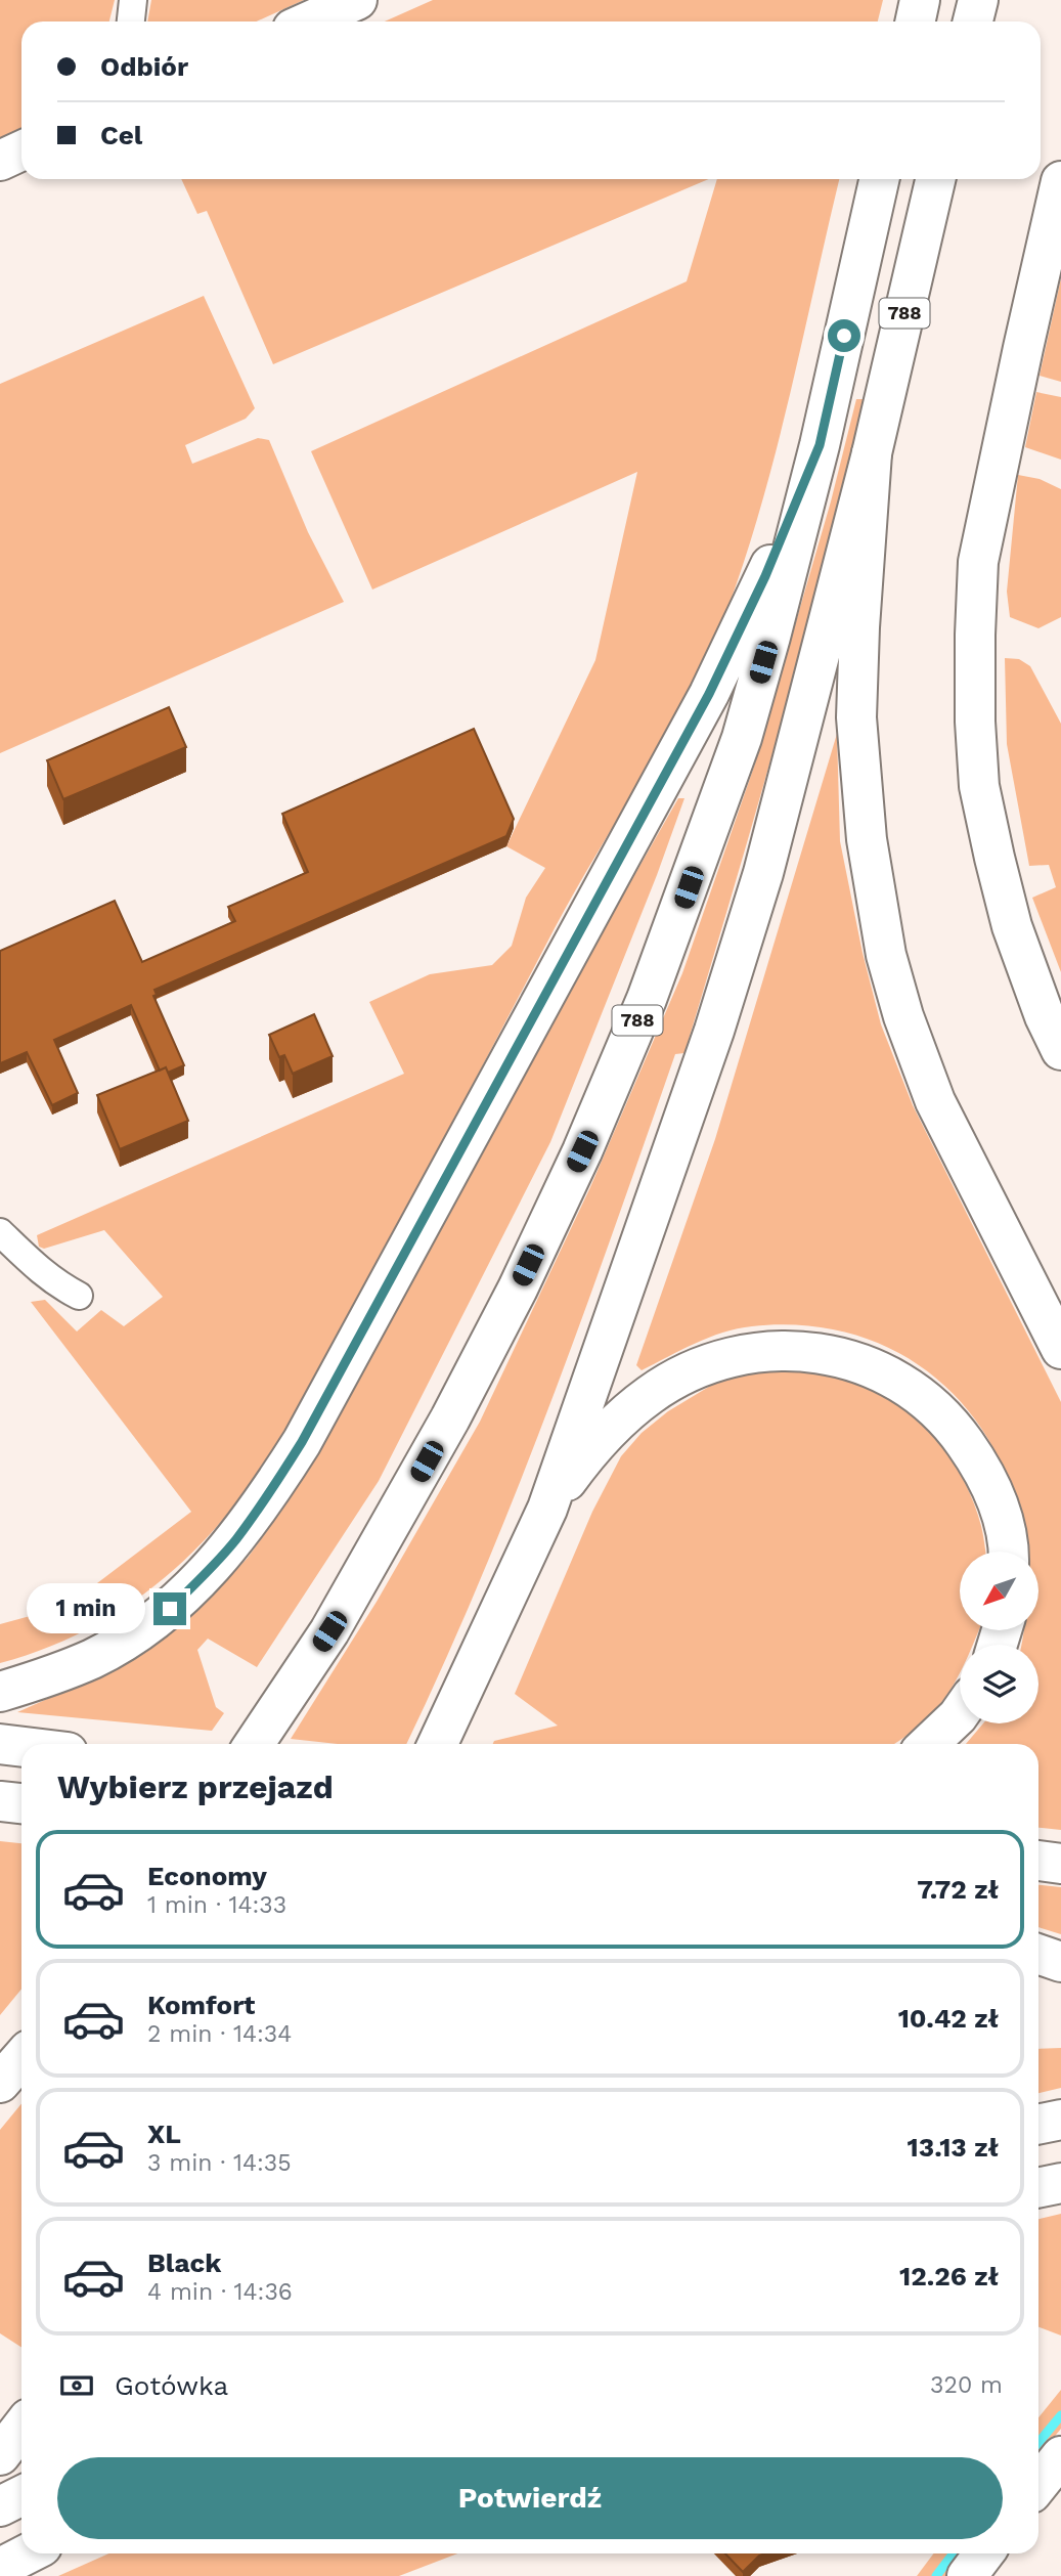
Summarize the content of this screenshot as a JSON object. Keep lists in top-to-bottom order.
{
  "streets": {
    "main road": ["788"]
  },
  "north": "bottom left",
  "page": {
    "banner": ["Odbiór", "Cel"],
    "bubble": "1 min",
    "heading": "Wybierz przejazd",
    "list": [
      {
        "name": "Economy",
        "note": "1 min · 14:33",
        "value": "7.72 zł"
      },
      {
        "name": "Komfort",
        "note": "2 min · 14:34",
        "value": "10.42 zł"
      },
      {
        "name": "XL",
        "note": "3 min · 14:35",
        "value": "13.13 zł"
      },
      {
        "name": "Black",
        "note": "4 min · 14:36",
        "value": "12.26 zł"
      }
    ],
    "pay": ["Gotówka", "320 m"],
    "buttons": "Potwierdź"
  }
}
